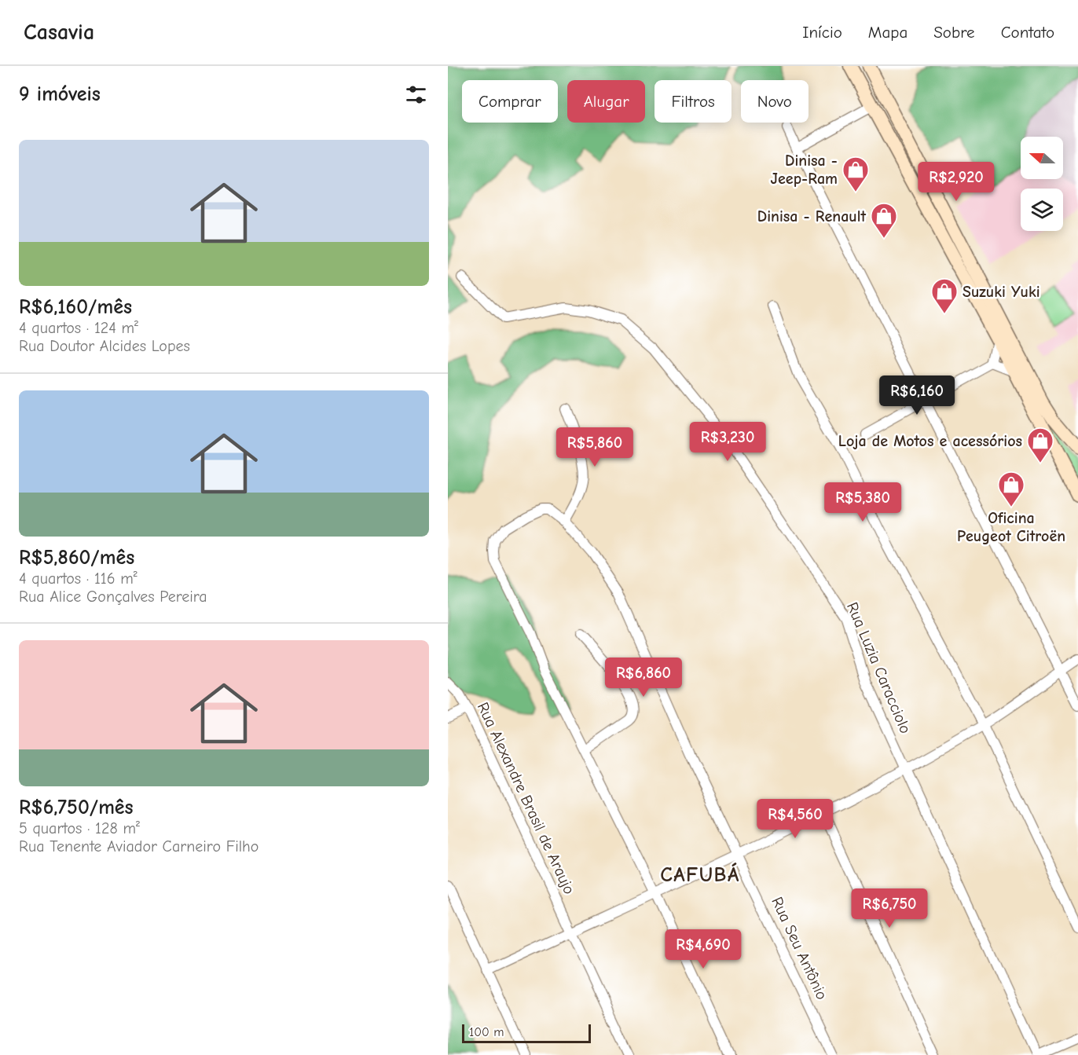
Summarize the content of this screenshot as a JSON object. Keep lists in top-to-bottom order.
{
  "streets": {
    "street": ["Rua Luzia Caracciolo", "Rua Alexandre Brasil de Araujo", "Rua Seu Antônio"]
  },
  "districts": ["CAFUBÁ"],
  "places": {
    "shop": [
      "Dinisa - Jeep-Ram",
      "Dinisa - Renault",
      "Suzuki Yuki",
      "Loja de Motos e acessórios",
      "Oficina Peugeot Citroën"
    ]
  },
  "scale_bar": "100 m",
  "north": "left",
  "page": {
    "header": "Casavia",
    "nav": [
      "Início",
      "Mapa",
      "Sobre",
      "Contato"
    ],
    "heading": "9 imóveis",
    "chip": [
      "Comprar",
      "Alugar",
      "Filtros",
      "Novo"
    ],
    "list": [
      {
        "name": "R$6,160/mês",
        "note": "4 quartos · 124 m² · Rua Doutor Alcides Lopes"
      },
      {
        "name": "R$5,860/mês",
        "note": "4 quartos · 116 m² · Rua Alice Gonçalves Pereira"
      },
      {
        "name": "R$6,750/mês",
        "note": "5 quartos · 128 m² · Rua Tenente Aviador Carneiro Filho"
      }
    ],
    "price": [
      "R$2,920",
      "R$6,160",
      "R$3,230",
      "R$5,860",
      "R$5,380",
      "R$6,860",
      "R$4,560",
      "R$6,750",
      "R$4,690"
    ],
    "scale": "100 m"
  }
}
